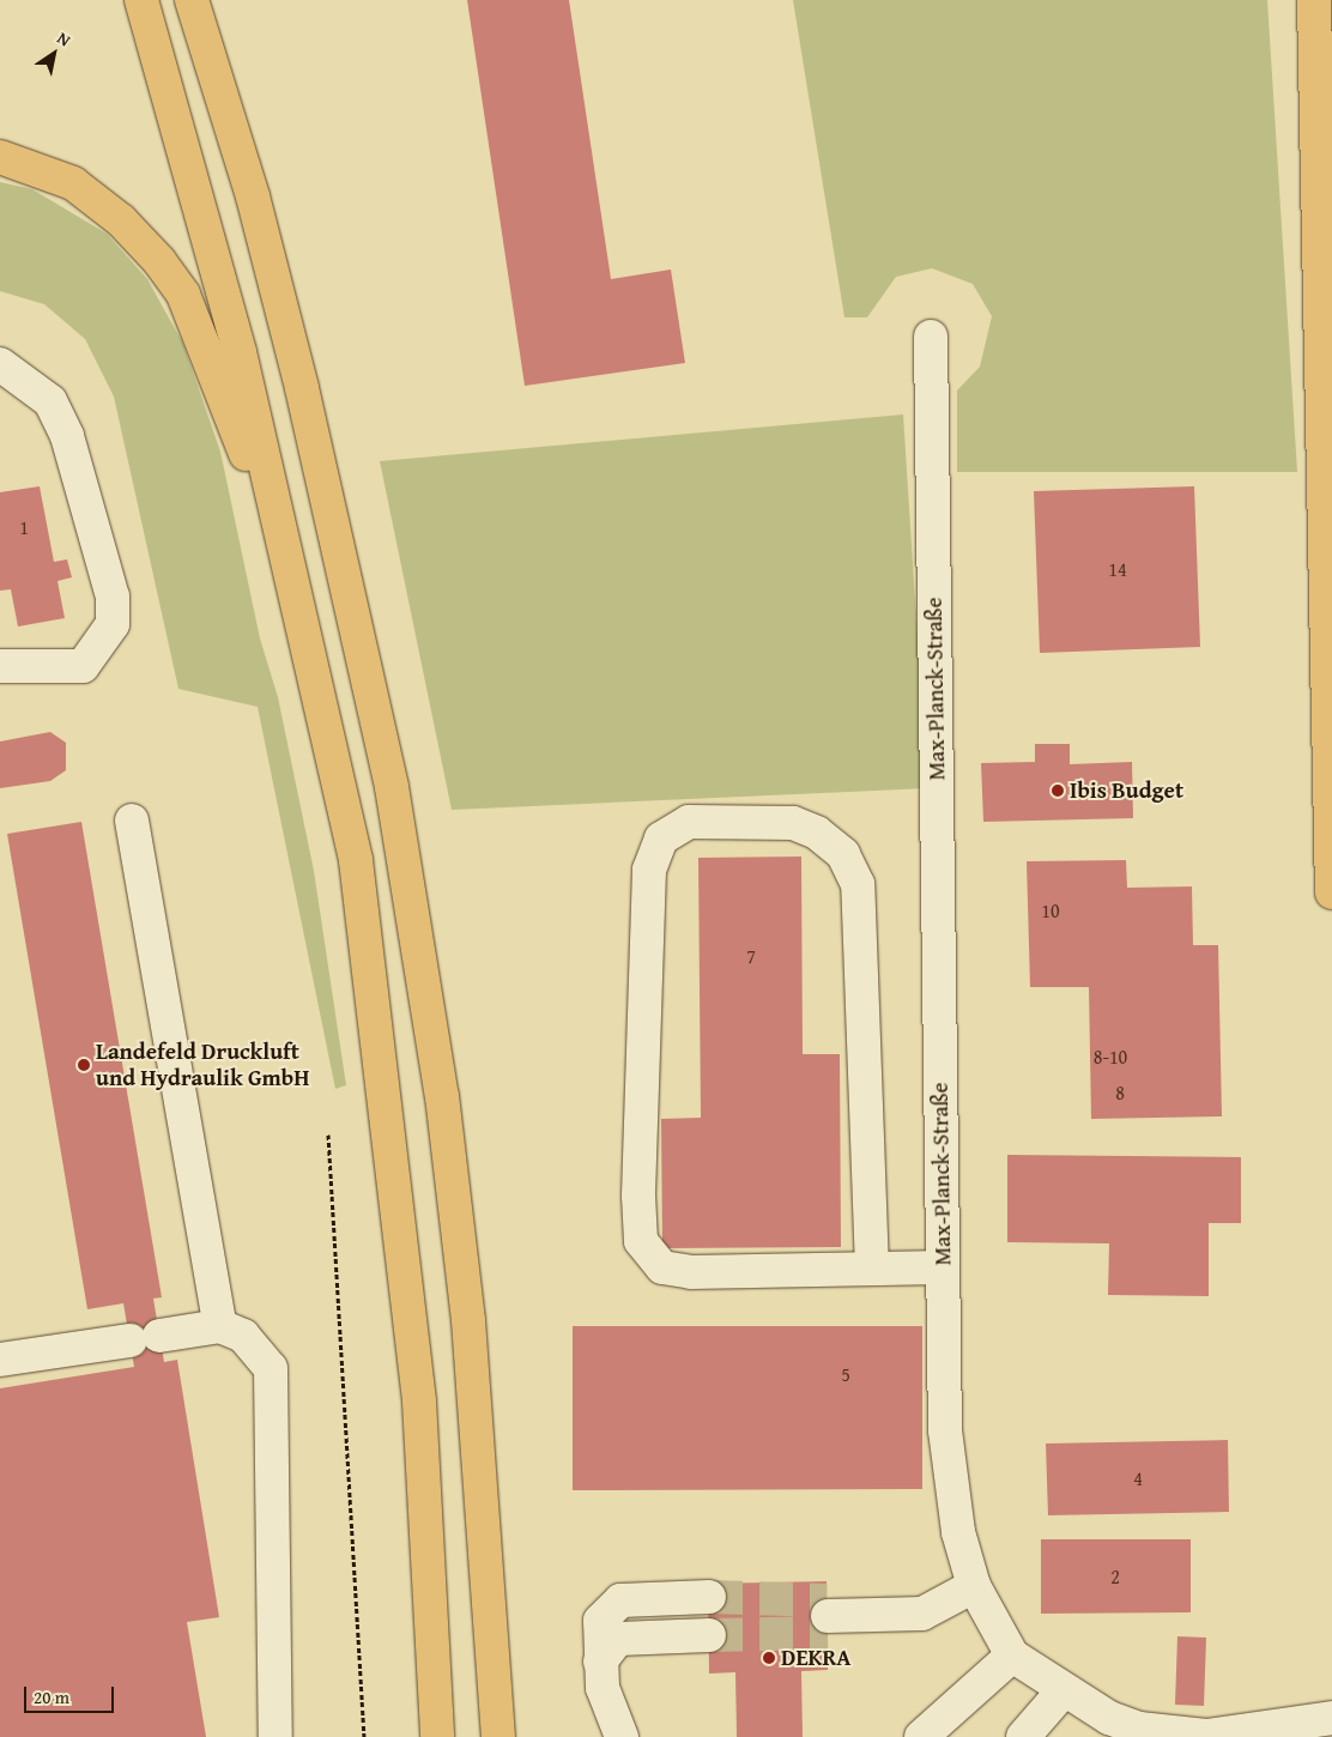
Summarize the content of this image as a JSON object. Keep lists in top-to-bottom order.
{
  "streets": {
    "street": ["Max-Planck-Straße"]
  },
  "places": ["Ibis Budget", "Landefeld Druckluft und Hydraulik GmbH", "DEKRA"],
  "house_numbers": [
    "1",
    "14",
    "10",
    "7",
    "8-10",
    "8",
    "5",
    "4",
    "2"
  ],
  "scale_bar": "20 m",
  "north": "top right"
}
